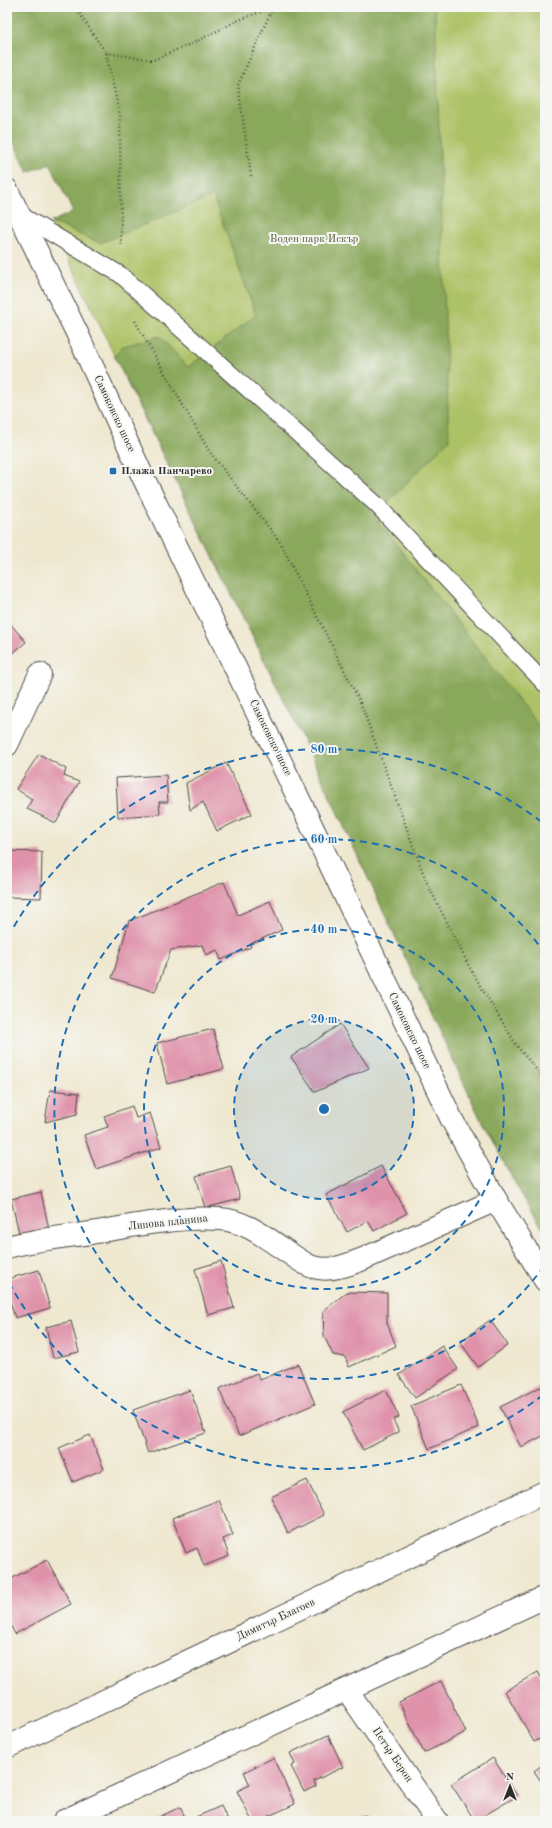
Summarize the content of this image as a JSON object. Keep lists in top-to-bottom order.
{
  "streets": {
    "street": [
      "Самоковско шосе",
      "Липова планина",
      "Димитър Благоев",
      "Петър Берон"
    ]
  },
  "crossings": [
    ["Самоковско шосе", "Липова планина"]
  ],
  "parks": ["Воден парк Искър"],
  "places": {
    "transit": ["Плажа Панчарево"]
  },
  "north": "top",
  "rings": [
    "80 m",
    "60 m",
    "40 m",
    "20 m"
  ]
}
